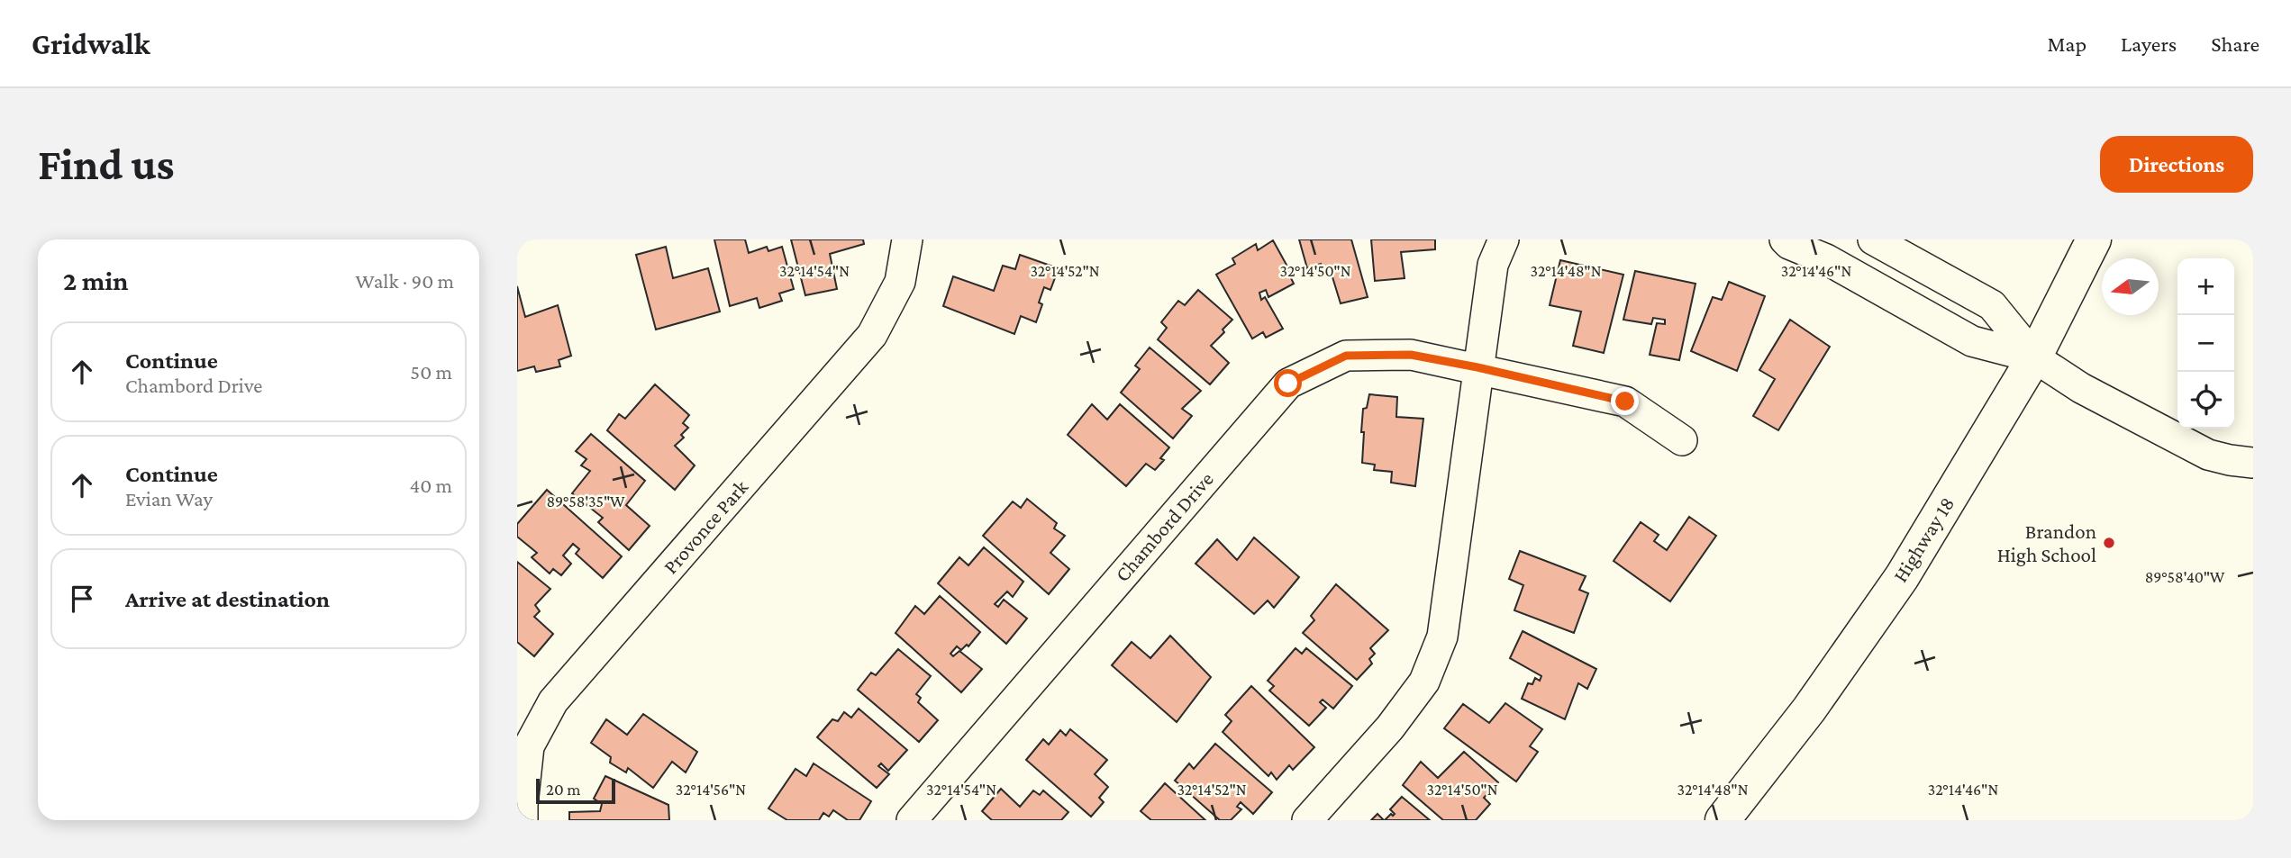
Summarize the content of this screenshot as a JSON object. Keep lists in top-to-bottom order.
{
  "streets": {
    "main road": ["Highway 18"],
    "street": ["Provonce Park", "Chambord Drive"]
  },
  "places": ["Brandon High School"],
  "scale_bar": "20 m",
  "north": "left",
  "page": {
    "header": "Gridwalk",
    "nav": ["Map", "Layers", "Share"],
    "buttons": "Directions",
    "title": "Find us",
    "heading": ["2 min", "Walk · 90 m"],
    "map_buttons": ["+", "−"],
    "list": [
      ["Continue", "Chambord Drive", "50 m"],
      ["Continue", "Evian Way", "40 m"],
      "Arrive at destination"
    ],
    "scale": "20 m"
  },
  "coordinates": [
    "32°14'54\"N",
    "32°14'52\"N",
    "32°14'50\"N",
    "32°14'48\"N",
    "32°14'46\"N",
    "89°58'35\"W",
    "89°58'40\"W",
    "32°14'56\"N"
  ]
}
